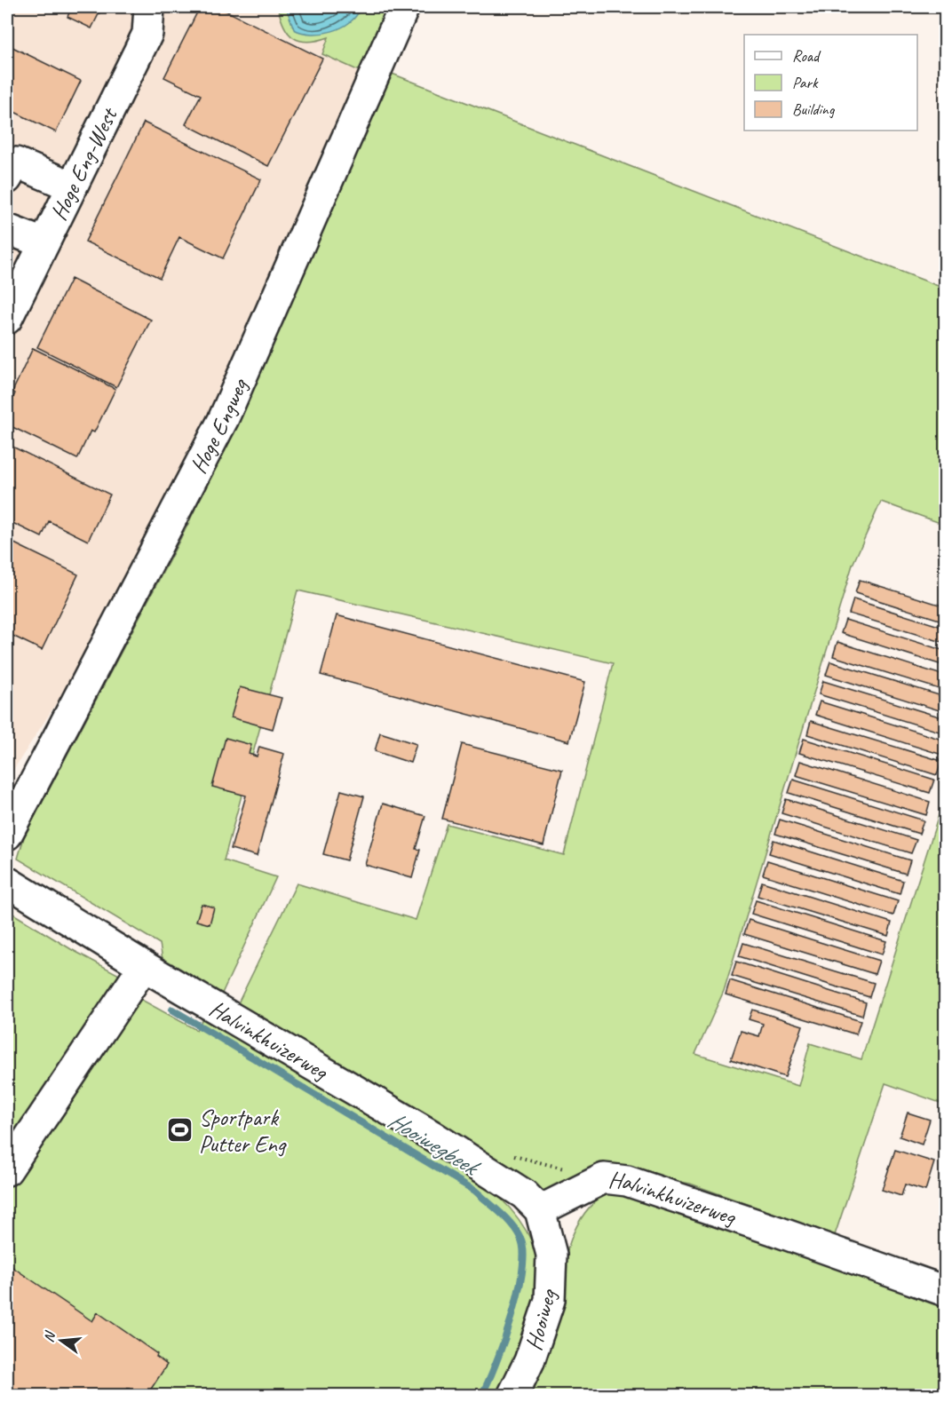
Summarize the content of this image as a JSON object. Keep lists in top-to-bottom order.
{
  "streets": {
    "street": [
      "Hoge Eng-West",
      "Hoge Engweg",
      "Halvinkhuizerweg",
      "Hooiweg"
    ]
  },
  "crossings": [
    ["Halvinkhuizerweg", "Hooiweg"]
  ],
  "water": ["Hooiwegbeek"],
  "places": {
    "sports": ["Sportpark Putter Eng"]
  },
  "legend": ["Road", "Park", "Building"],
  "north": "left"
}
